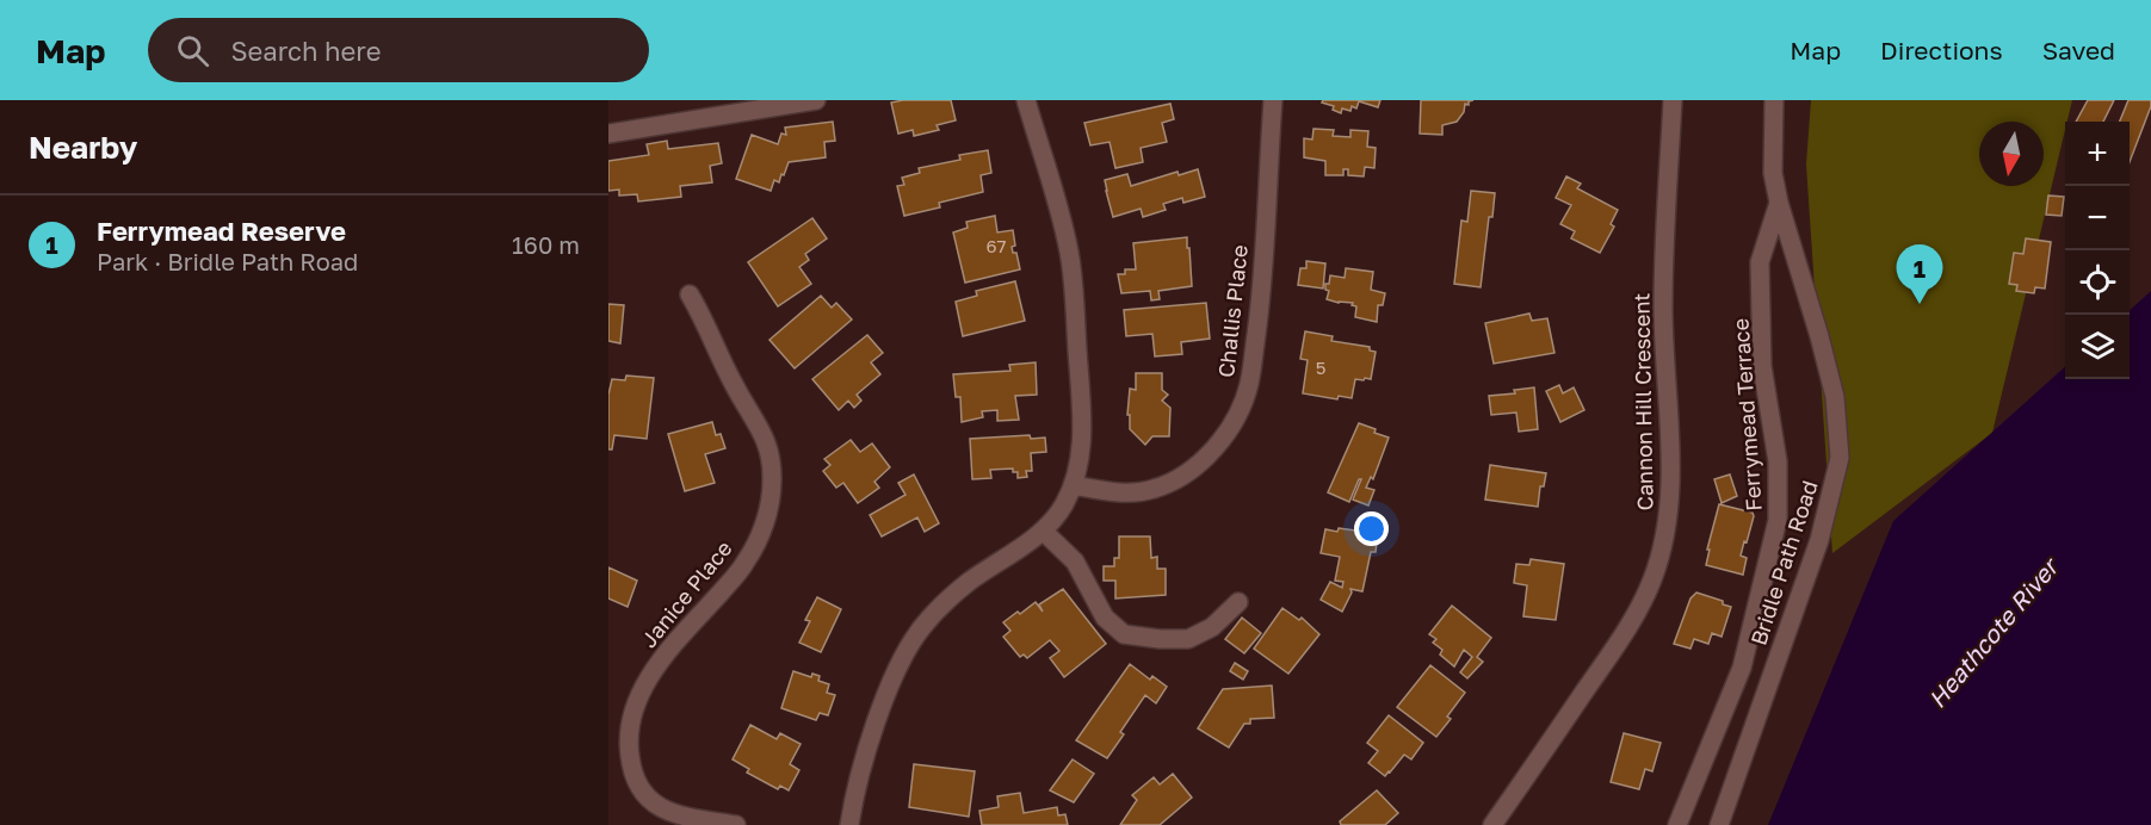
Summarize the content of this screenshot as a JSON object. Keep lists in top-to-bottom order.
{
  "streets": {
    "street": [
      "Challis Place",
      "Cannon Hill Crescent",
      "Ferrymead Terrace",
      "Bridle Path Road",
      "Janice Place"
    ]
  },
  "crossings": [
    ["Ferrymead Terrace", "Bridle Path Road"]
  ],
  "water": ["Heathcote River"],
  "house_numbers": ["67", "5"],
  "north": "bottom",
  "page": {
    "header": "Map",
    "search": "Search here",
    "nav": ["Map", "Directions", "Saved"],
    "heading": "Nearby",
    "map_buttons": ["+", "−"],
    "list": [
      {
        "mark": "1",
        "name": "Ferrymead Reserve",
        "note": "Park · Bridle Path Road",
        "value": "160 m"
      }
    ],
    "pins": "1"
  }
}
